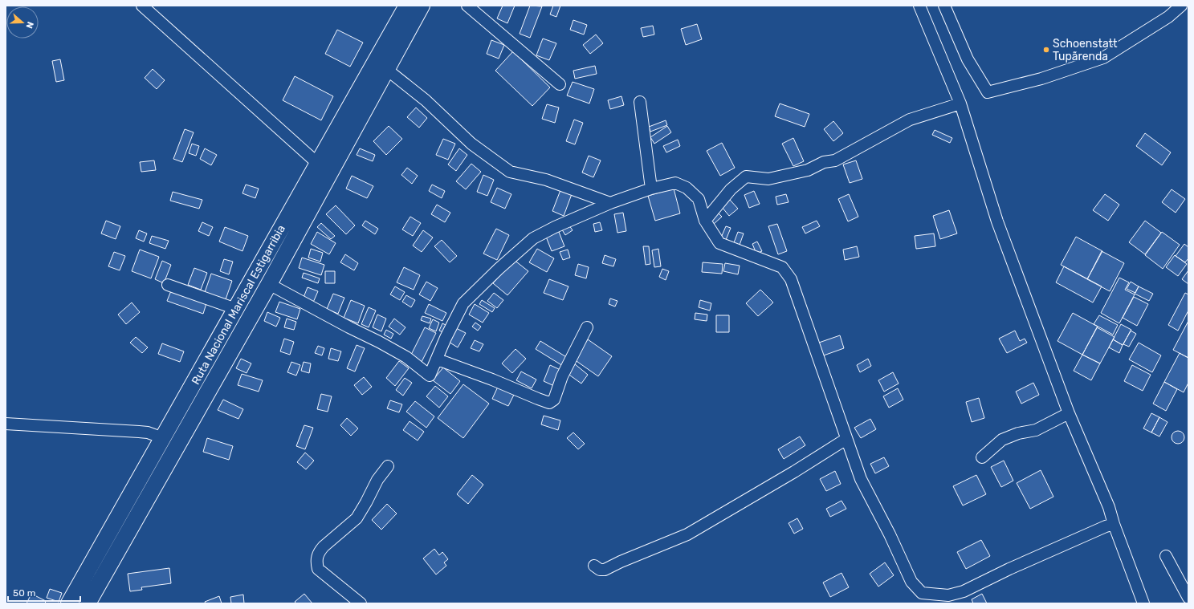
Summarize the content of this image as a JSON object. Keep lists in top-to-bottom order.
{
  "streets": {
    "highway": ["Ruta Nacional Mariscal Estigarribia"]
  },
  "places": ["Schoenstatt Tupãrenda"],
  "scale_bar": "50 m",
  "north": "right"
}
